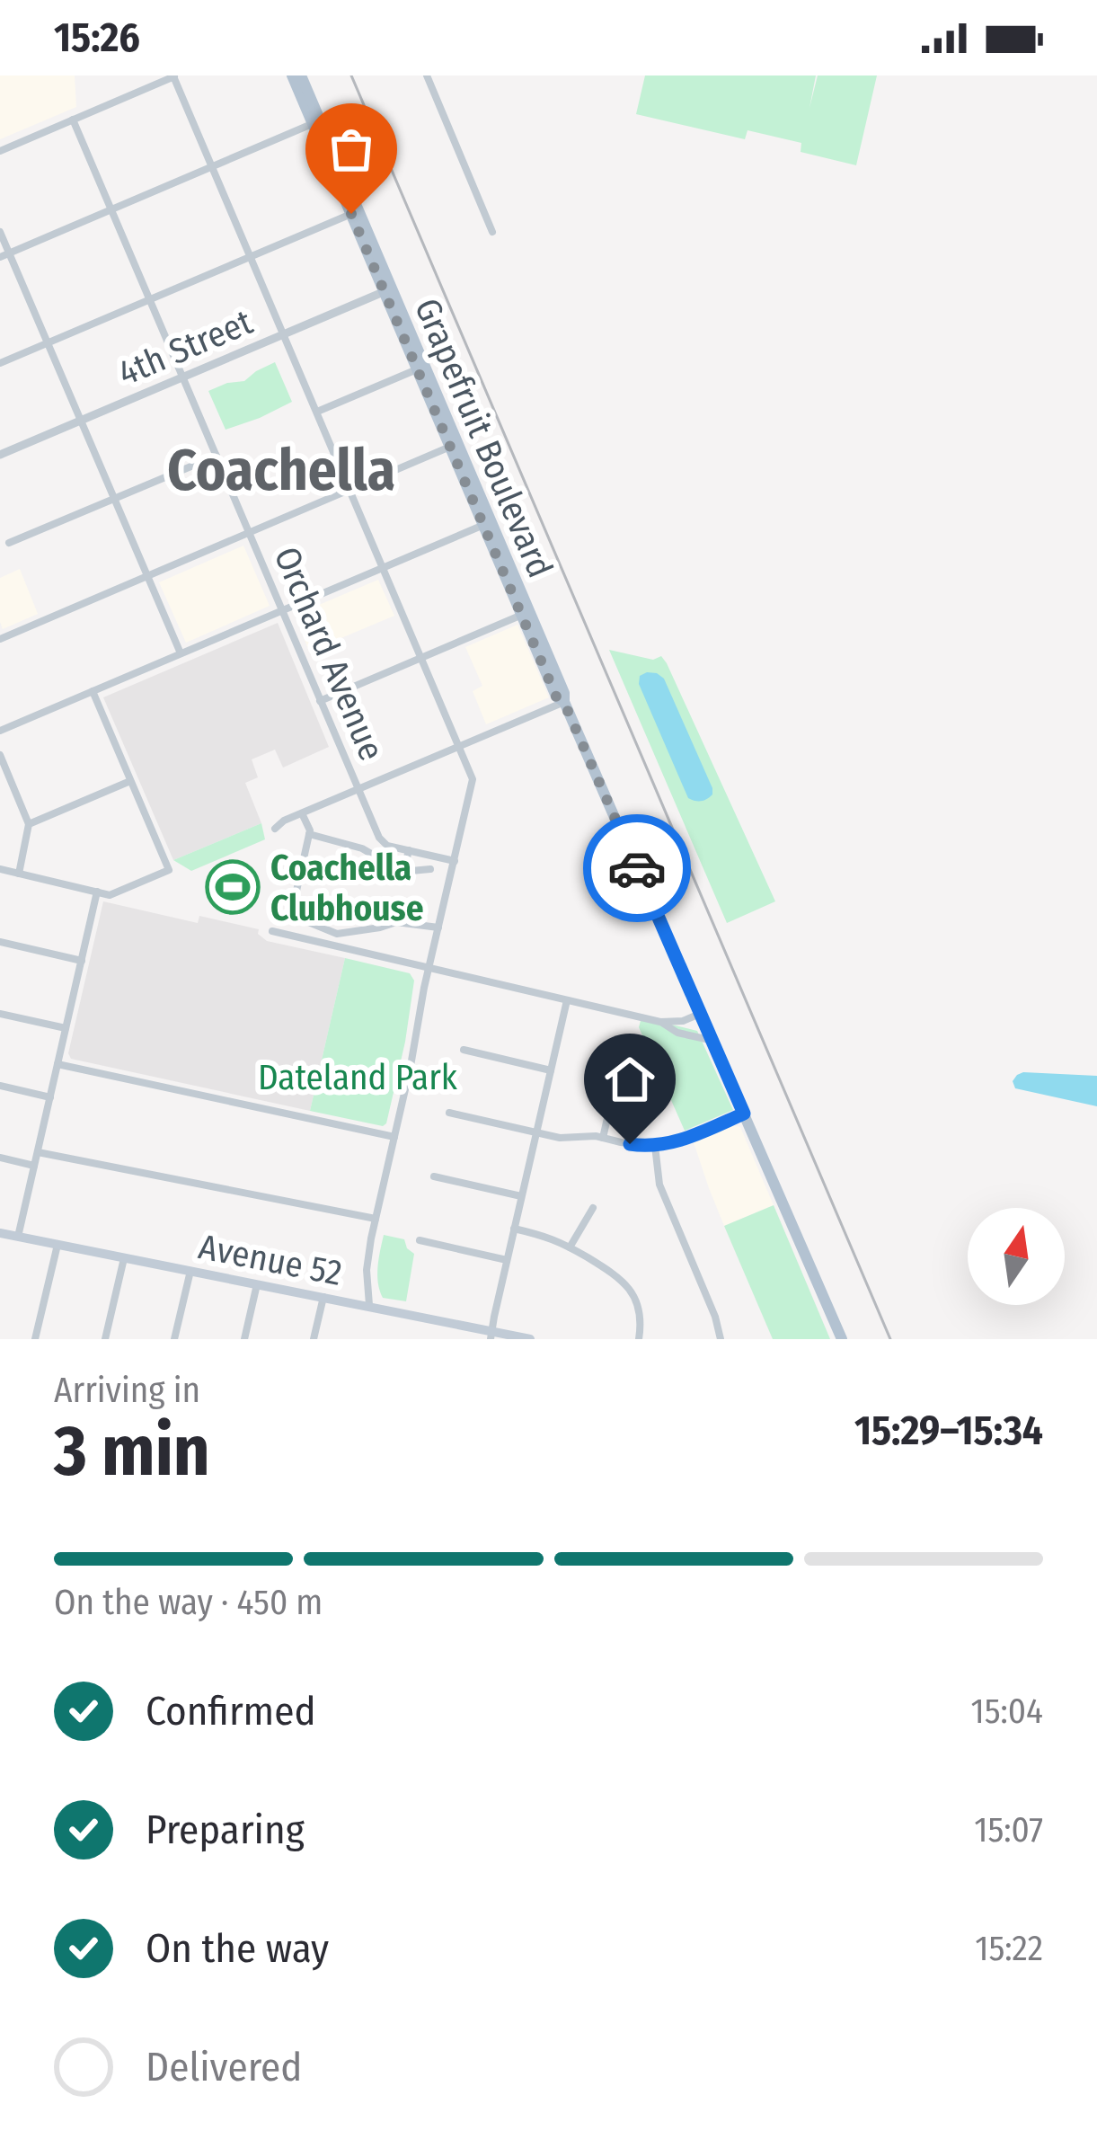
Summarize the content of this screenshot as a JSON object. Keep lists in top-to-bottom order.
{
  "streets": {
    "main road": ["Grapefruit Boulevard", "Avenue 52"],
    "street": ["4th Street", "Orchard Avenue"]
  },
  "crossings": [
    ["4th Street", "Grapefruit Boulevard"],
    ["4th Street", "Orchard Avenue"]
  ],
  "districts": ["Coachella"],
  "parks": ["Dateland Park"],
  "places": {
    "sports": ["Coachella Clubhouse"]
  },
  "north": "top",
  "page": {
    "status": "15:26",
    "heading": ["3 min", "Arriving in", "15:29–15:34"],
    "bar": "On the way · 450 m",
    "list": [
      ["Confirmed", "15:04"],
      ["Preparing", "15:07"],
      ["On the way", "15:22"],
      "Delivered"
    ]
  }
}
